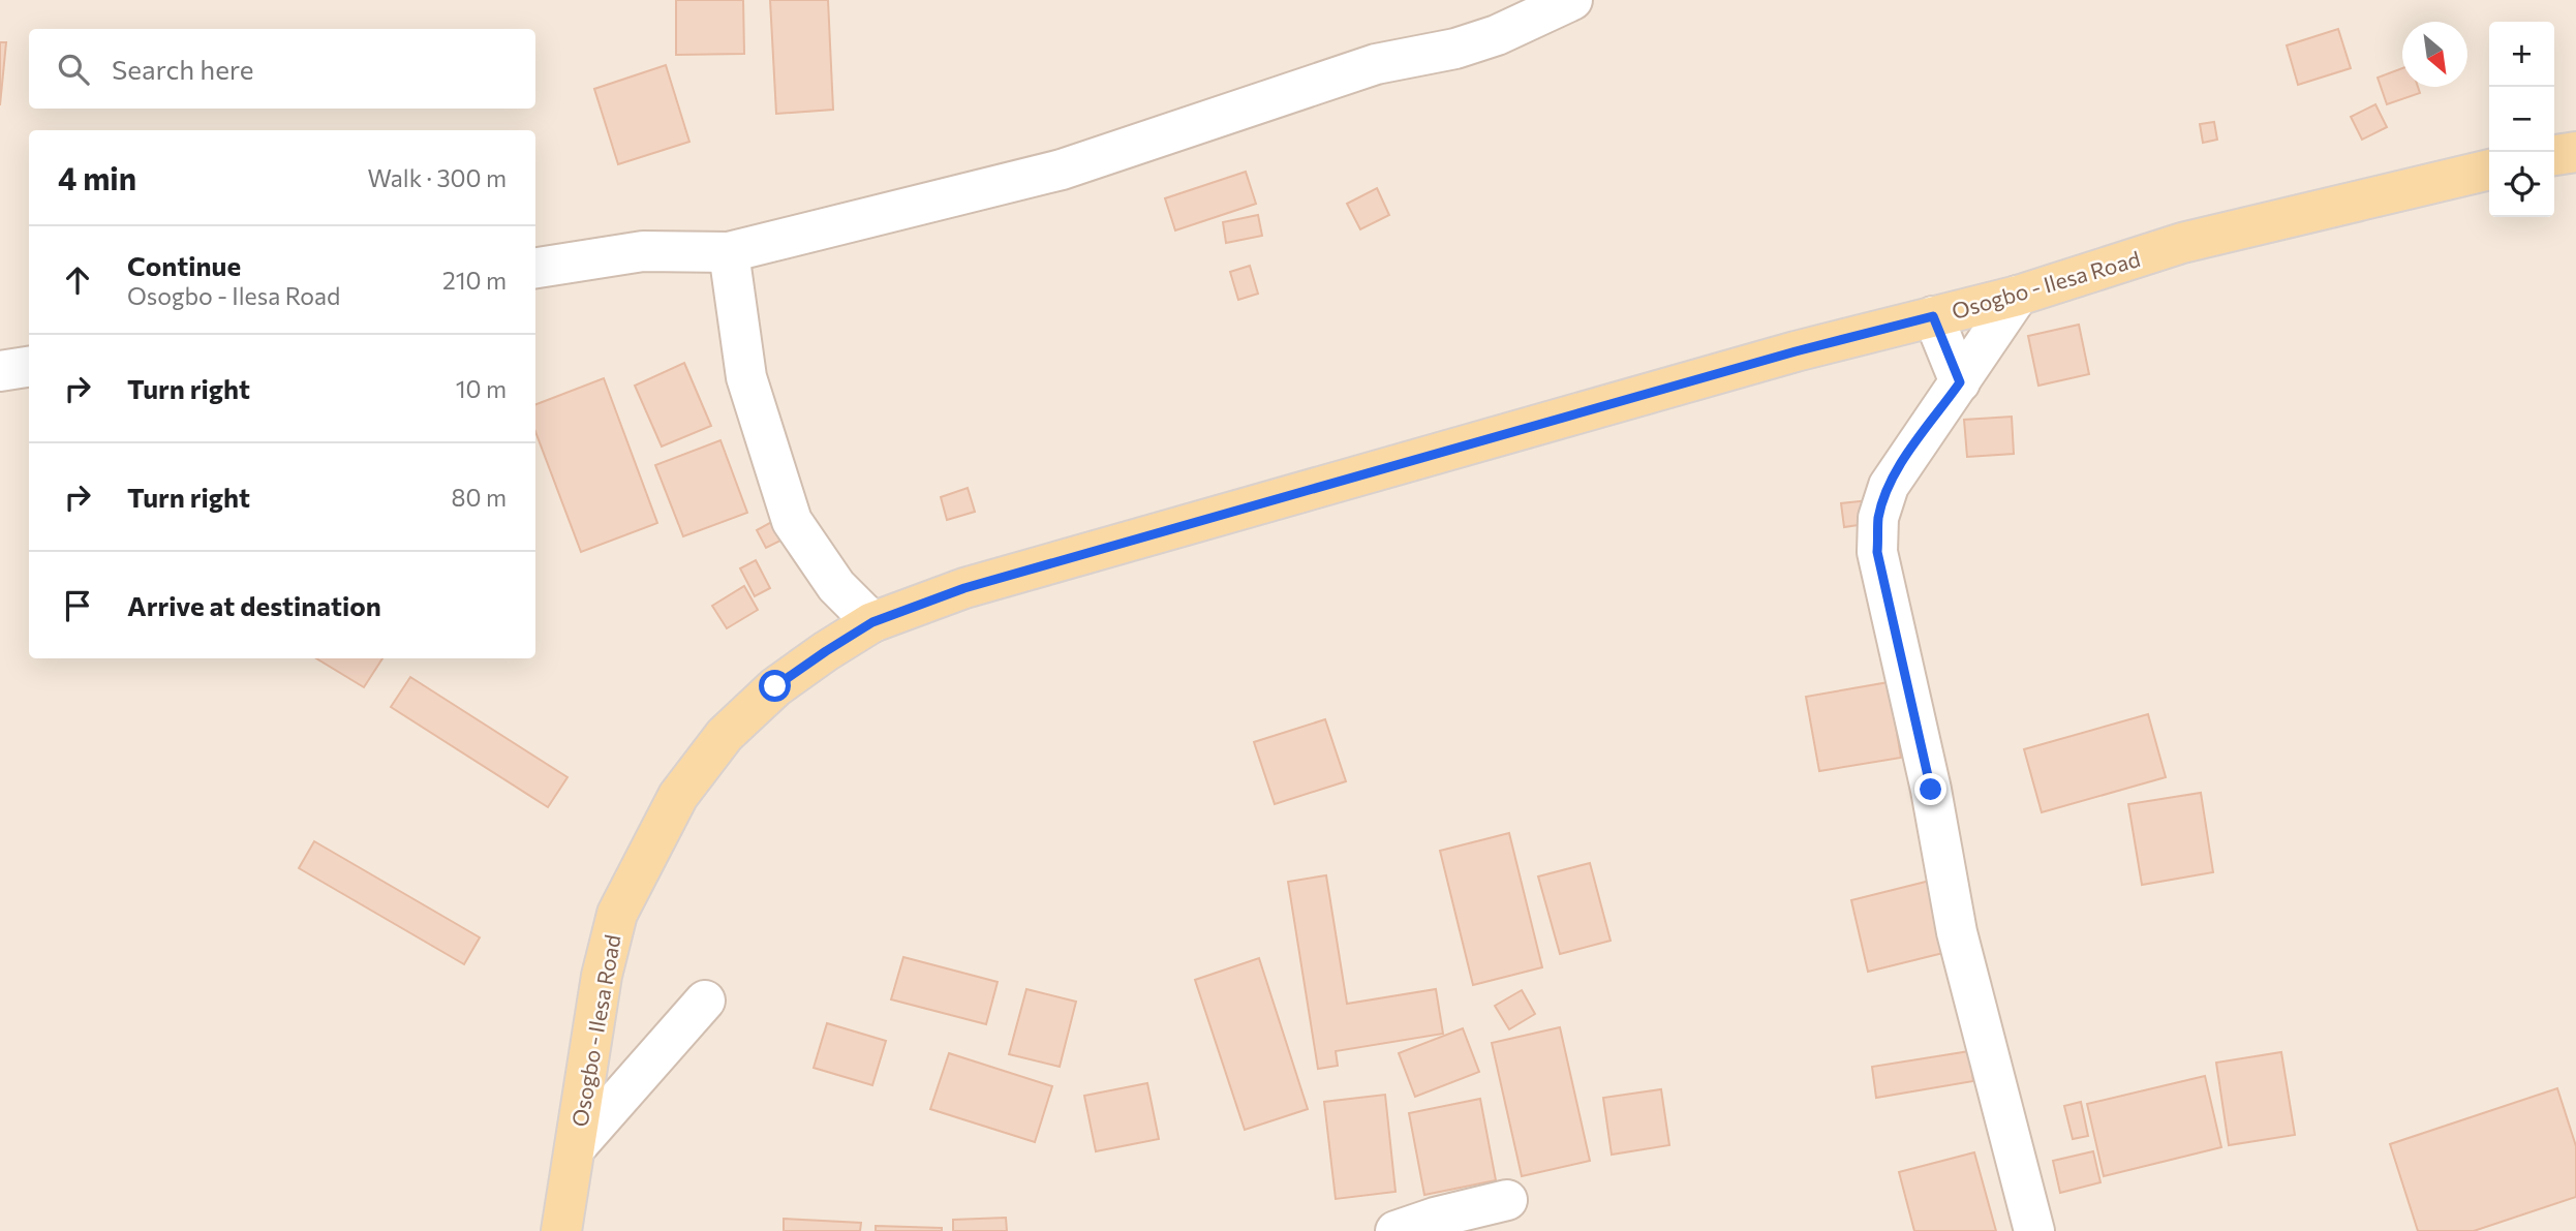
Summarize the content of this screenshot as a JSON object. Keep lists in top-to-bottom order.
{
  "streets": {
    "main road": ["Osogbo - Ilesa Road"]
  },
  "north": "bottom right",
  "page": {
    "map_buttons": ["+", "−"],
    "search": "Search here",
    "heading": ["4 min", "Walk · 300 m"],
    "list": [
      ["Continue", "Osogbo - Ilesa Road", "210 m"],
      ["Turn right", "10 m"],
      ["Turn right", "80 m"],
      "Arrive at destination"
    ]
  }
}
